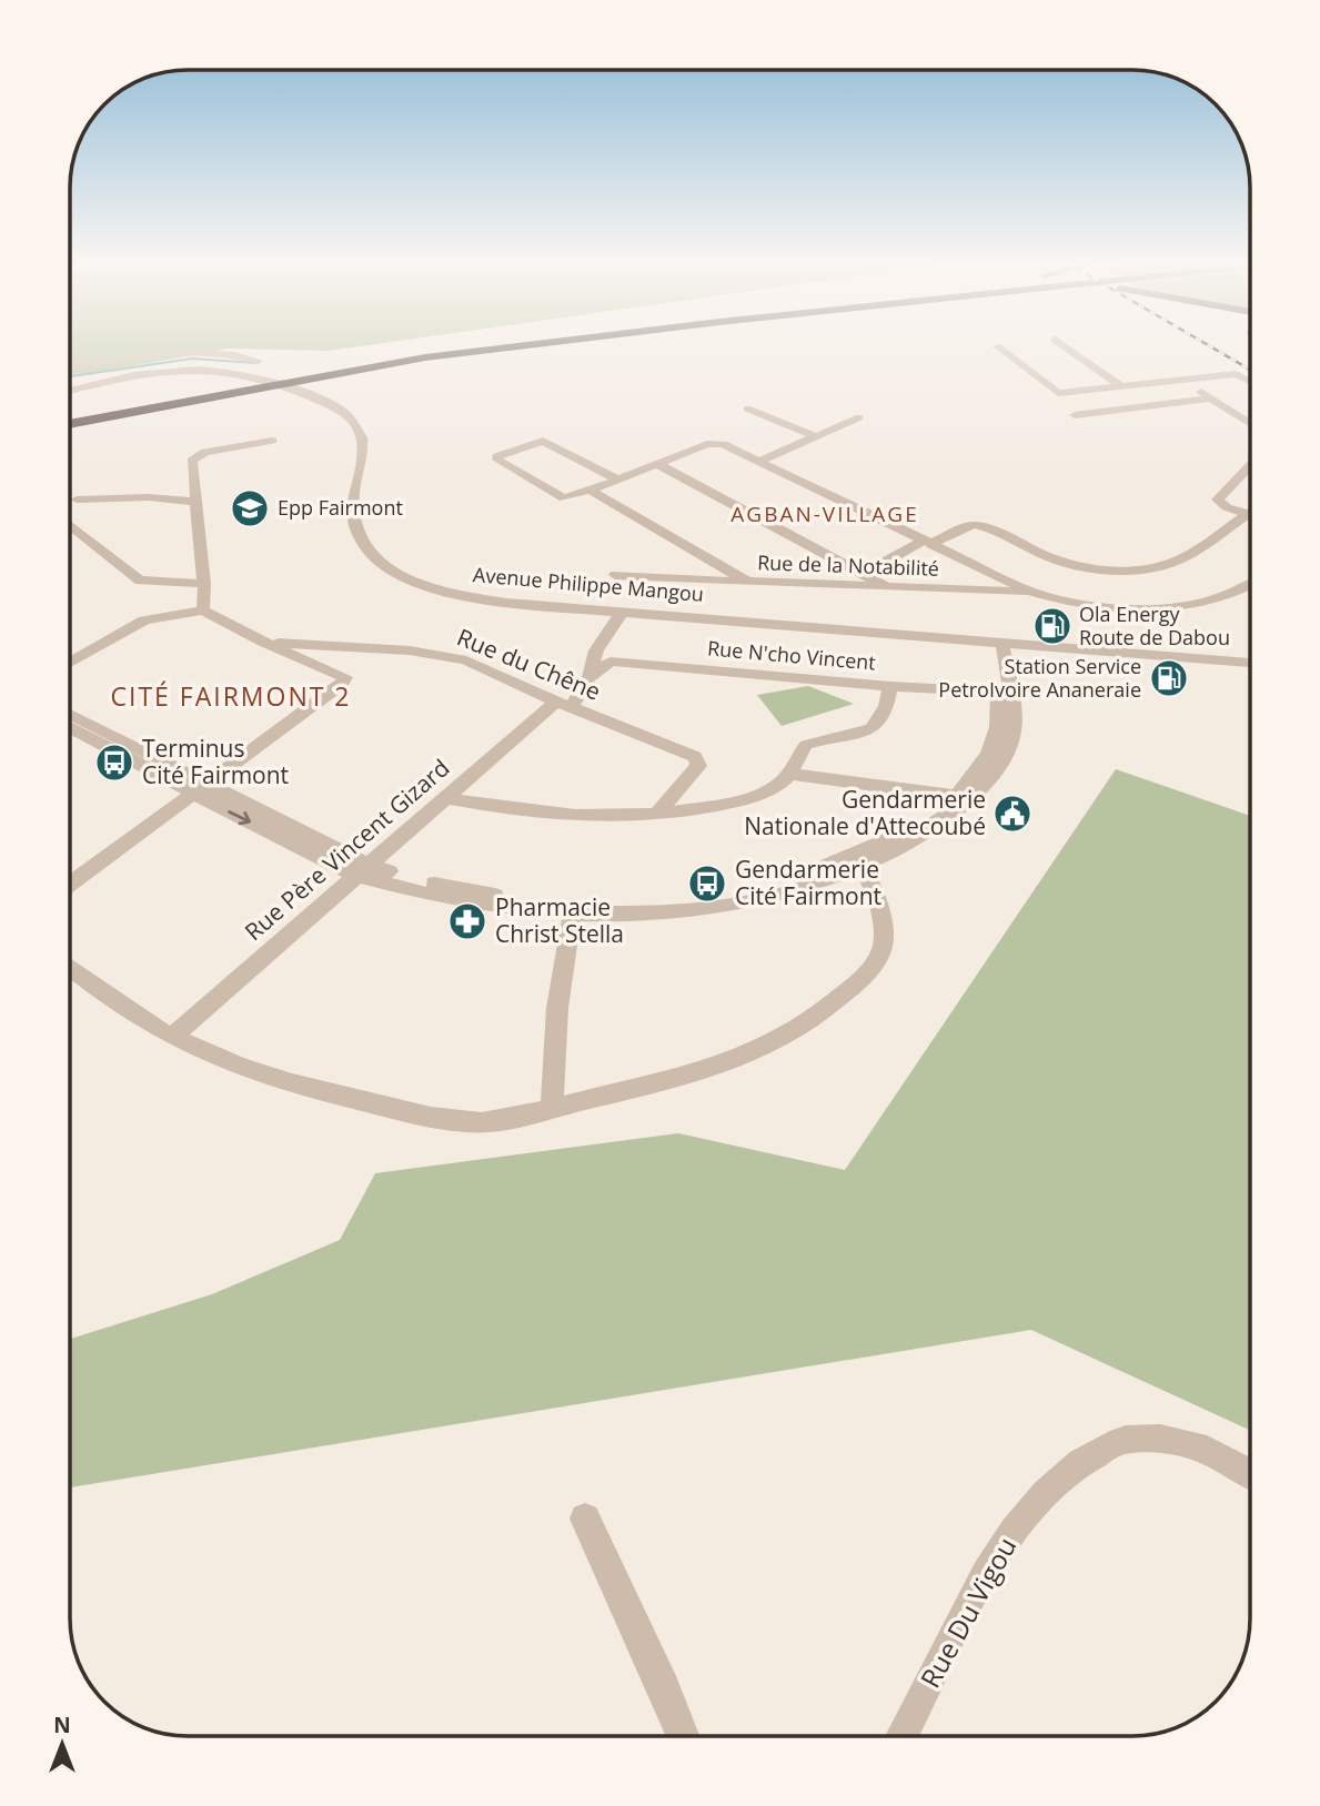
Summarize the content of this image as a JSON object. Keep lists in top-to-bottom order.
{
  "streets": {
    "street": [
      "Rue de la Notabilité",
      "Avenue Philippe Mangou",
      "Rue N'cho Vincent",
      "Rue du Chêne",
      "Rue Père Vincent Gizard",
      "Rue Du Vigou"
    ]
  },
  "crossings": [
    ["Avenue Philippe Mangou", "Rue Père Vincent Gizard"],
    ["Rue N'cho Vincent", "Rue Père Vincent Gizard"],
    ["Rue du Chêne", "Rue Père Vincent Gizard"]
  ],
  "districts": ["AGBAN-VILLAGE", "CITÉ FAIRMONT 2"],
  "places": {
    "school or university": ["Epp Fairmont"],
    "fuel station": ["Ola Energy Route de Dabou", "Station Service PetroIvoire Ananeraie"],
    "bus stop": ["Terminus Cité Fairmont", "Gendarmerie Cité Fairmont"],
    "public building": ["Gendarmerie Nationale d'Attecoubé"],
    "pharmacy": ["Pharmacie Christ Stella"]
  },
  "north": "top"
}
